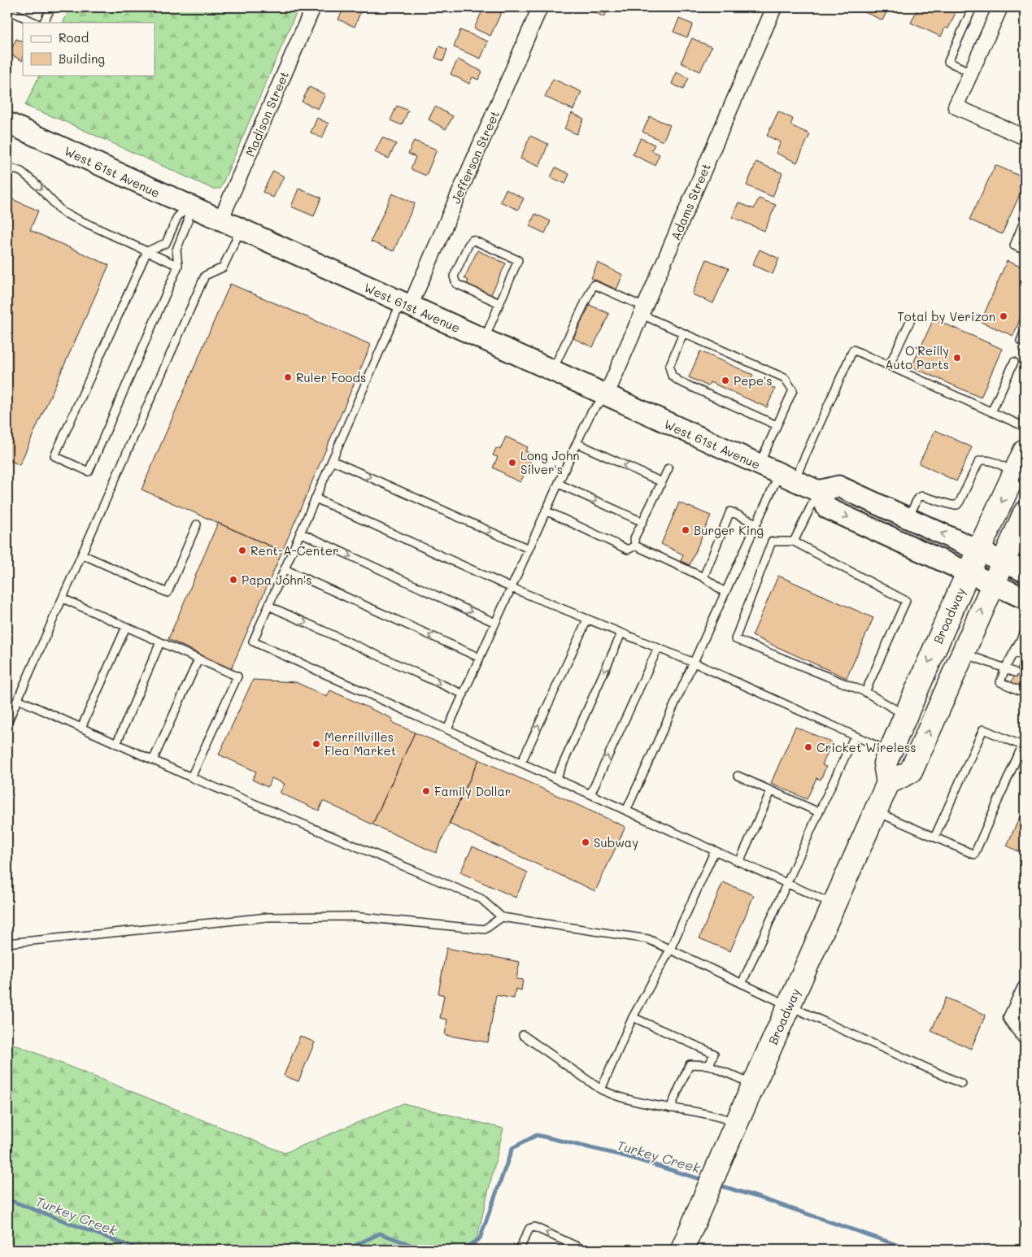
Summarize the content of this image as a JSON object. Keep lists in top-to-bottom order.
{
  "streets": {
    "main road": ["West 61st Avenue", "Broadway"],
    "street": ["Madison Street", "Jefferson Street", "Adams Street"]
  },
  "crossings": [
    ["Madison Street", "West 61st Avenue"],
    ["Jefferson Street", "West 61st Avenue"],
    ["West 61st Avenue", "Adams Street"]
  ],
  "water": ["Turkey Creek"],
  "places": [
    "Total by Verizon",
    "O'Reilly Auto Parts",
    "Ruler Foods",
    "Pepe's",
    "Long John Silver's",
    "Burger King",
    "Rent-A-Center",
    "Papa John's",
    "Merrillvilles Flea Market",
    "Cricket Wireless",
    "Family Dollar",
    "Subway"
  ],
  "legend": ["Road", "Building"]
}
